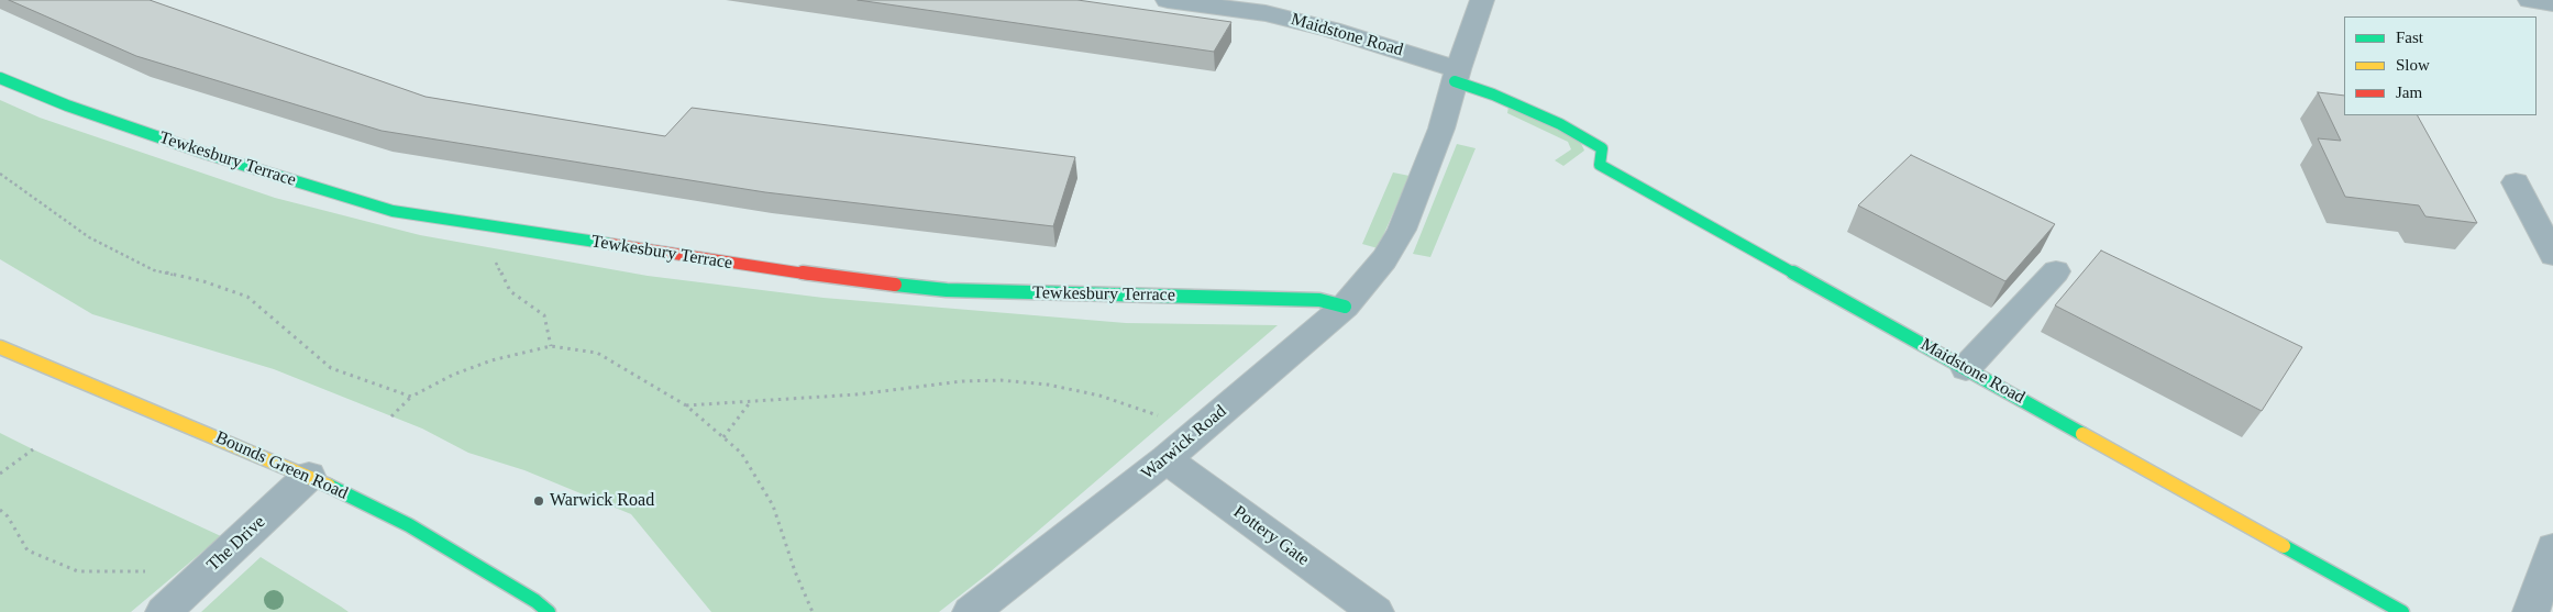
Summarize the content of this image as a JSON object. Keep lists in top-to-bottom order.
{
  "streets": {
    "street": [
      "Maidstone Road",
      "Tewkesbury Terrace",
      "Warwick Road",
      "Bounds Green Road",
      "Pottery Gate",
      "The Drive"
    ]
  },
  "crossings": [
    ["Maidstone Road", "Warwick Road"],
    ["Tewkesbury Terrace", "Warwick Road"],
    ["Warwick Road", "Pottery Gate"],
    ["Bounds Green Road", "The Drive"]
  ],
  "places": ["Warwick Road"],
  "legend": ["Fast", "Slow", "Jam"]
}
